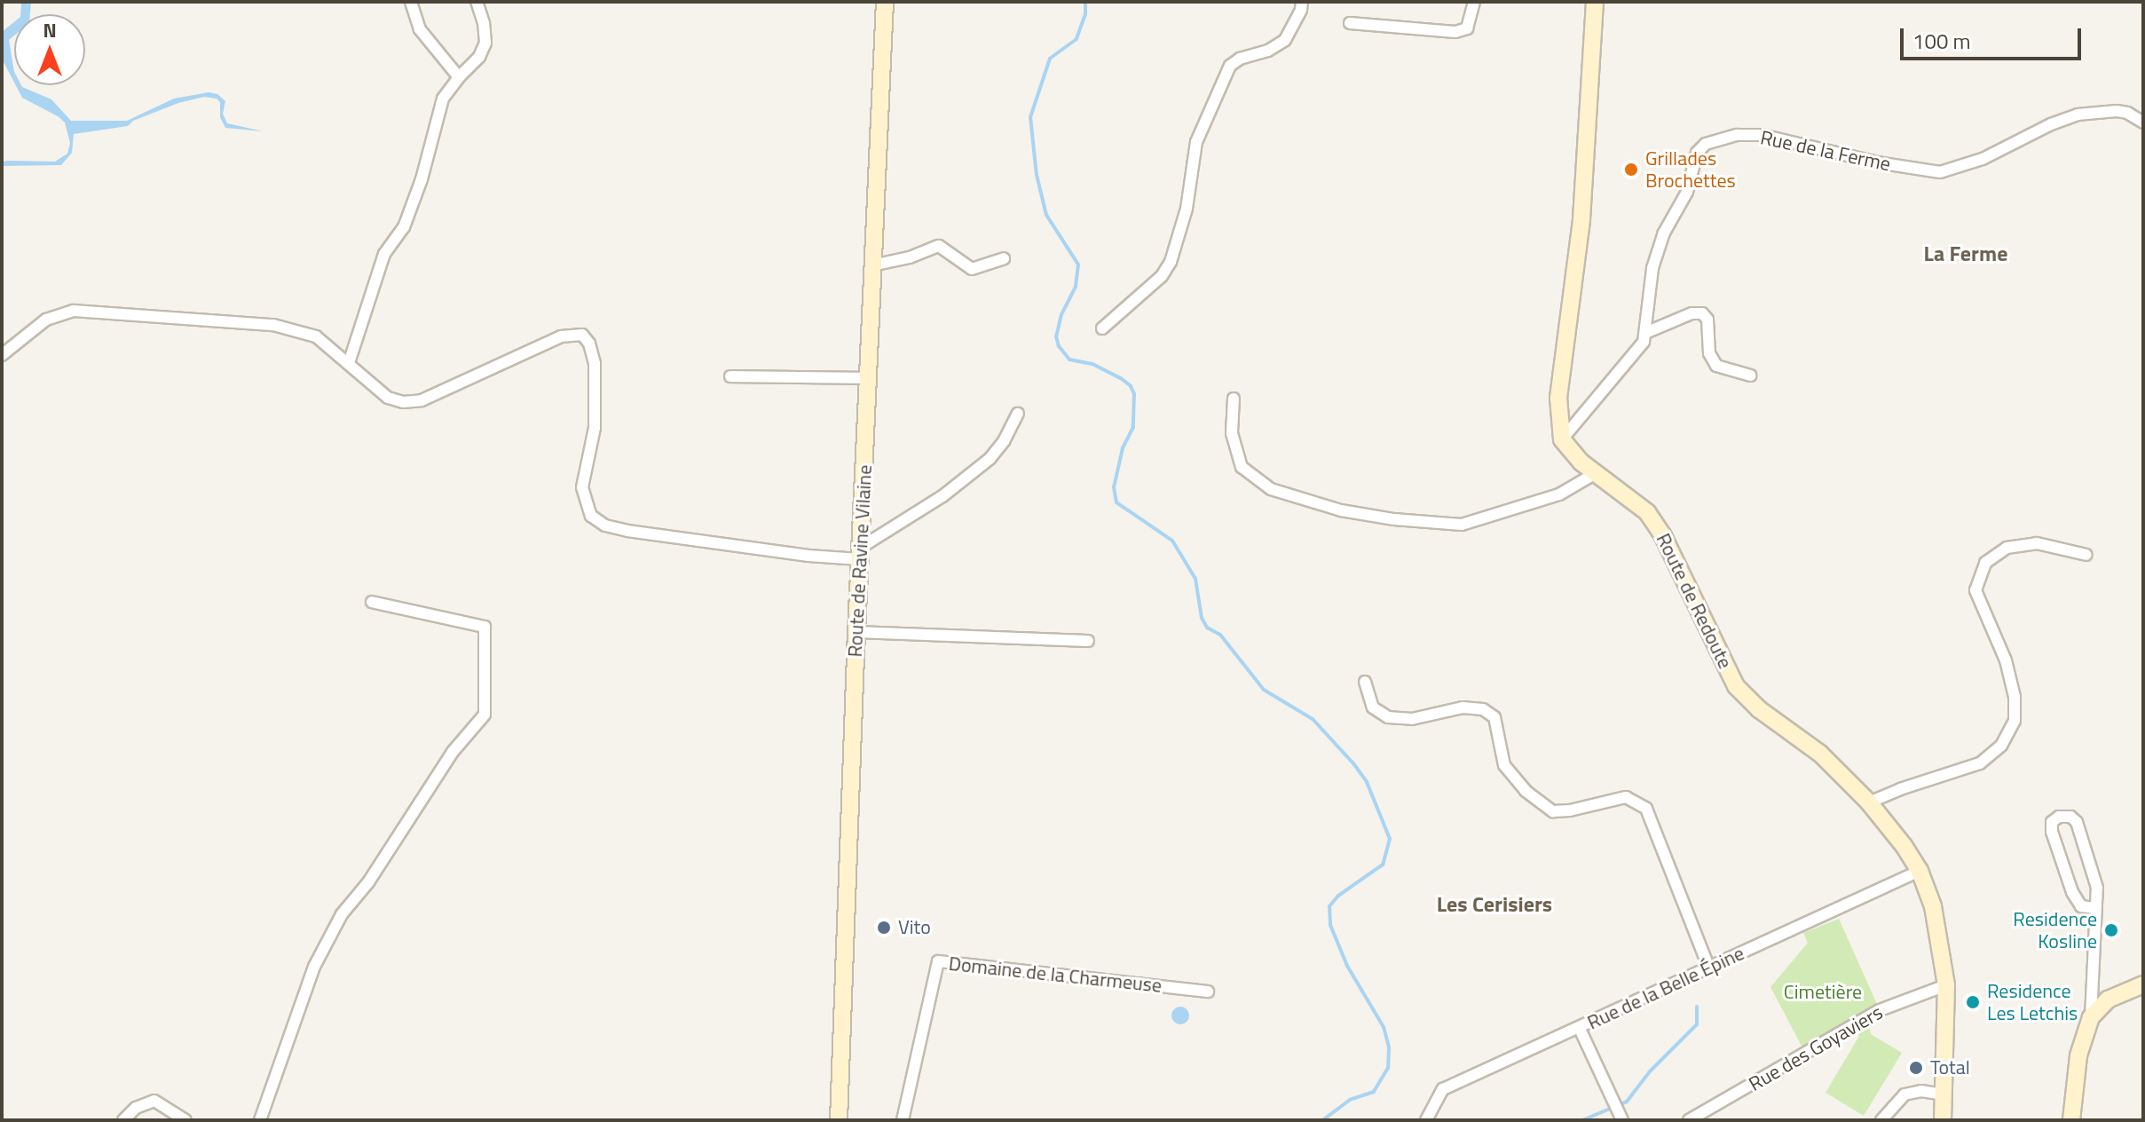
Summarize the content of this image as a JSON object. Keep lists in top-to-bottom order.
{
  "streets": {
    "main road": ["Route de Ravine Vilaine", "Route de Redoute"],
    "street": [
      "Rue de la Ferme",
      "Domaine de la Charmeuse",
      "Rue de la Belle Épine",
      "Rue des Goyaviers"
    ]
  },
  "crossings": [
    ["Rue de la Ferme", "Route de Redoute"],
    ["Route de Redoute", "Rue de la Belle Épine"],
    ["Route de Redoute", "Rue des Goyaviers"]
  ],
  "districts": ["La Ferme", "Les Cerisiers"],
  "parks": ["Cimetière"],
  "places": [
    "Grillades Brochettes",
    "Vito",
    "Residence Kosline",
    "Residence Les Letchis",
    "Total"
  ],
  "scale_bar": "100 m",
  "north": "top"
}
